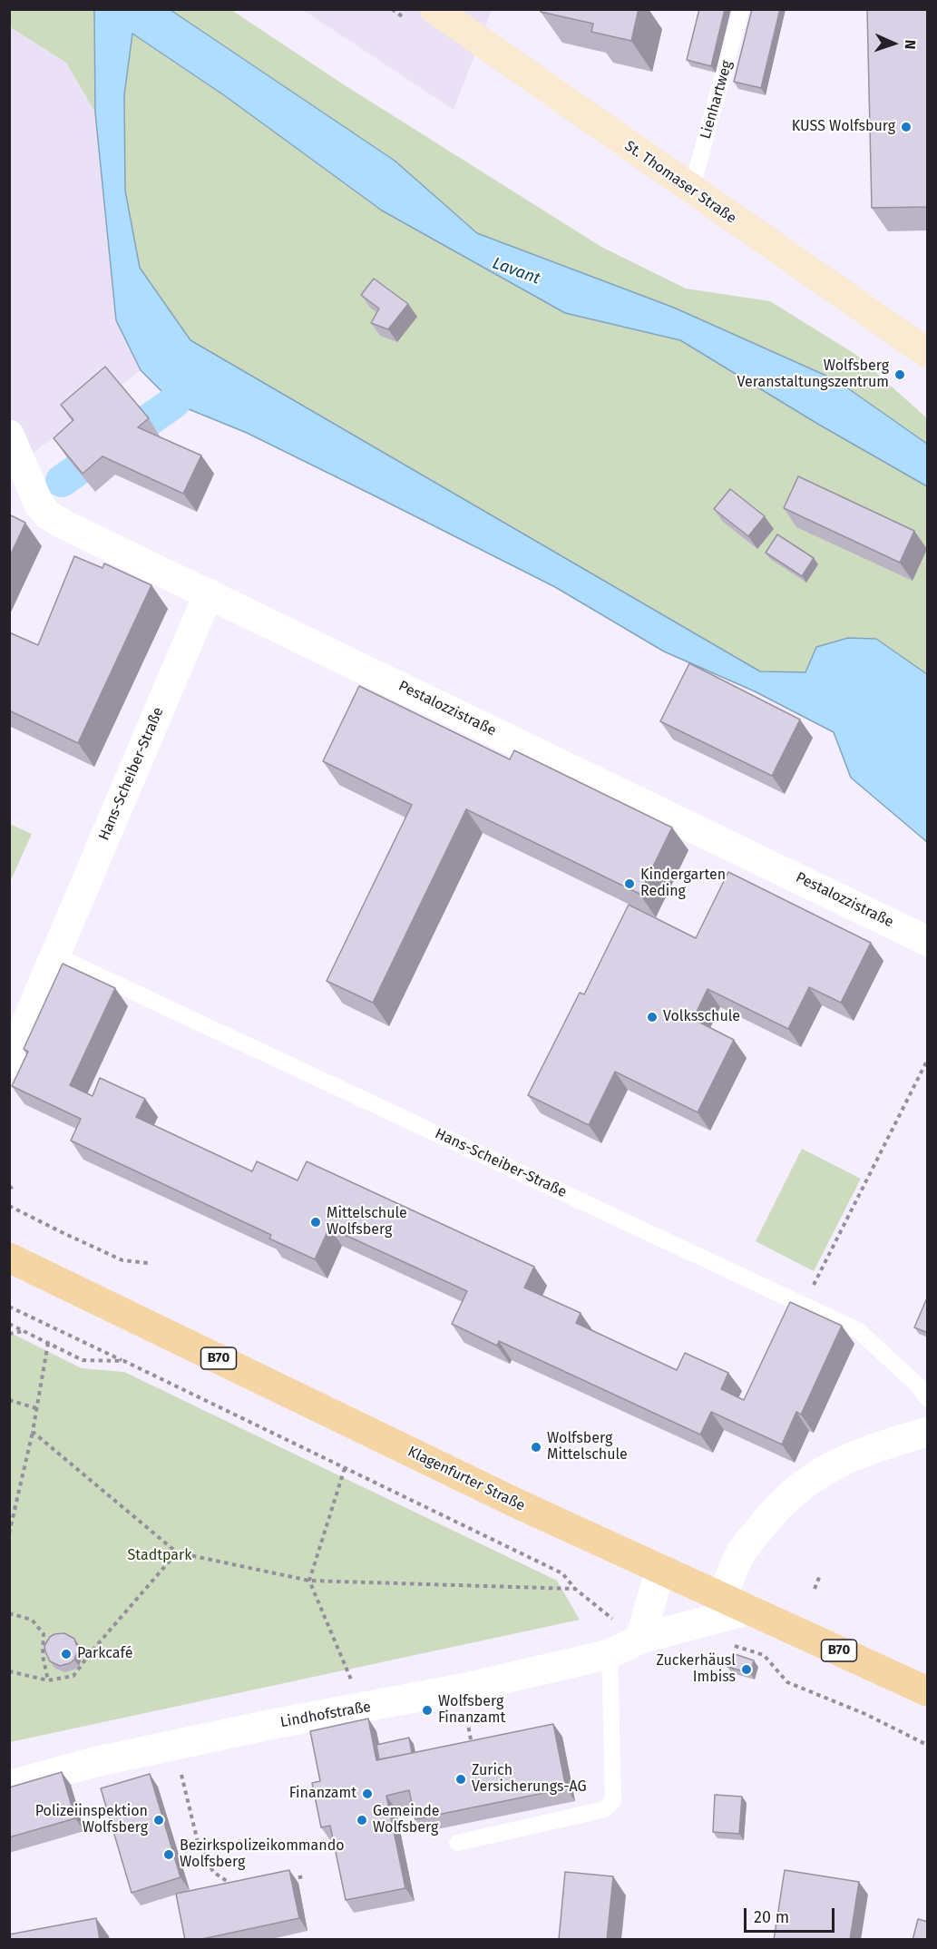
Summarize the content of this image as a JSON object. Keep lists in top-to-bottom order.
{
  "streets": {
    "main road": ["St. Thomaser Straße", "B70", "Klagenfurter Straße"],
    "street": ["Pestalozzistraße", "Hans-Scheiber-Straße", "Lindhofstraße"],
    "lane": ["Lienhartweg"]
  },
  "crossings": [
    ["Lienhartweg", "St. Thomaser Straße"],
    ["Pestalozzistraße", "Hans-Scheiber-Straße"],
    ["Klagenfurter Straße", "Lindhofstraße"]
  ],
  "water": ["Lavant"],
  "parks": ["Stadtpark"],
  "places": [
    "KUSS Wolfsburg",
    "Wolfsberg Veranstaltungszentrum",
    "Kindergarten Reding",
    "Volksschule",
    "Mittelschule Wolfsberg",
    "Wolfsberg Mittelschule",
    "Parkcafé",
    "Zuckerhäusl Imbiss",
    "Wolfsberg Finanzamt",
    "Zurich Versicherungs-AG",
    "Finanzamt",
    "Polizeiinspektion Wolfsberg",
    "Gemeinde Wolfsberg",
    "Bezirkspolizeikommando Wolfsberg"
  ],
  "scale_bar": "20 m",
  "north": "right"
}
